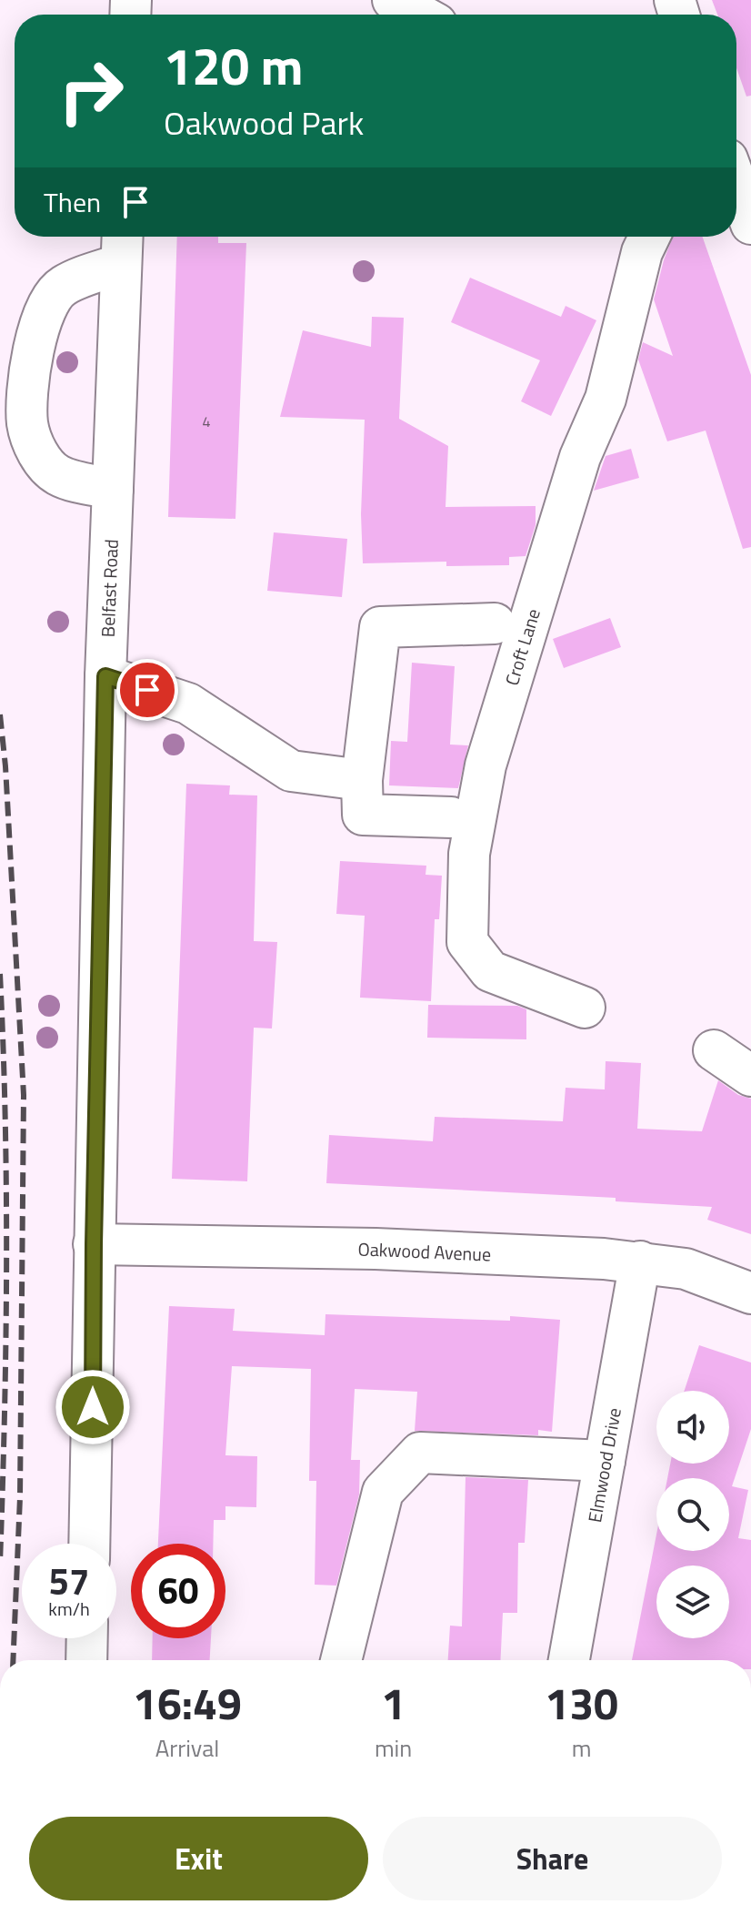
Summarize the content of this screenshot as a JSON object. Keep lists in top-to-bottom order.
{
  "streets": {
    "main road": [
      "Belfast Road",
      "Croft Lane",
      "Oakwood Avenue",
      "Elmwood Drive"
    ]
  },
  "crossings": [
    ["Belfast Road", "Oakwood Avenue"],
    ["Oakwood Avenue", "Elmwood Drive"]
  ],
  "house_numbers": ["4"],
  "page": {
    "turn": ["120 m", "Oakwood Park"],
    "then": "Then",
    "speed": "57 km/h",
    "limit": "60",
    "eta": [
      "16:49",
      "Arrival",
      "1",
      "min",
      "130",
      "m"
    ],
    "buttons": ["Exit", "Share"]
  }
}
